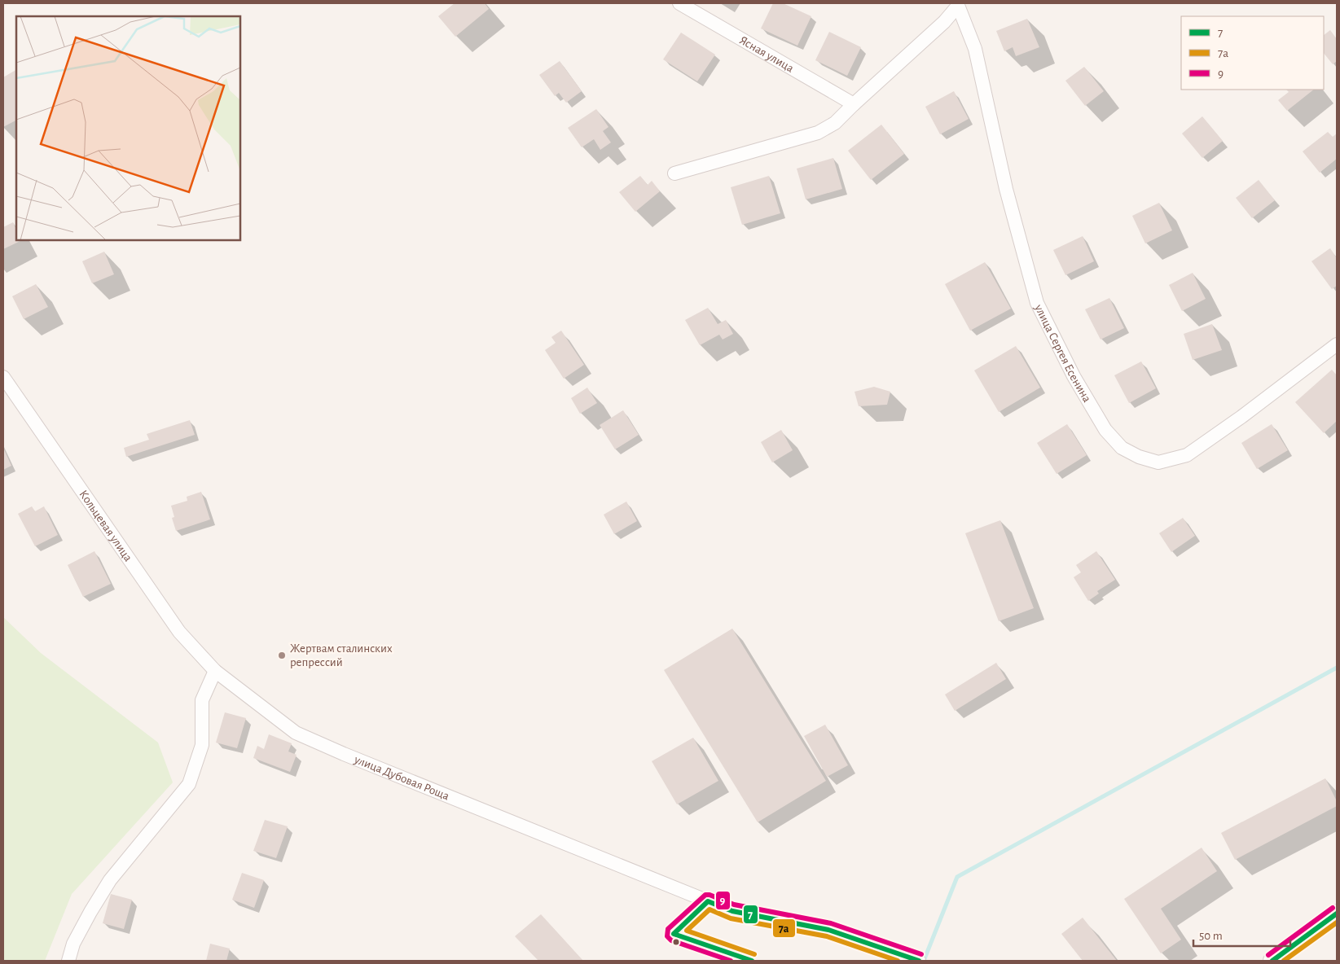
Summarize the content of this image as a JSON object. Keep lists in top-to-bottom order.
{
  "streets": {
    "street": [
      "Ясная улица",
      "улица Сергея Есенина",
      "Кольцевая улица",
      "улица Дубовая Роща"
    ]
  },
  "crossings": [
    ["Кольцевая улица", "улица Дубовая Роща"]
  ],
  "places": ["Жертвам сталинских репрессий"],
  "lines": ["transit line 9", "transit line 7", "transit line 7а"],
  "legend": ["7", "7а", "9"],
  "scale_bar": "50 m"
}
